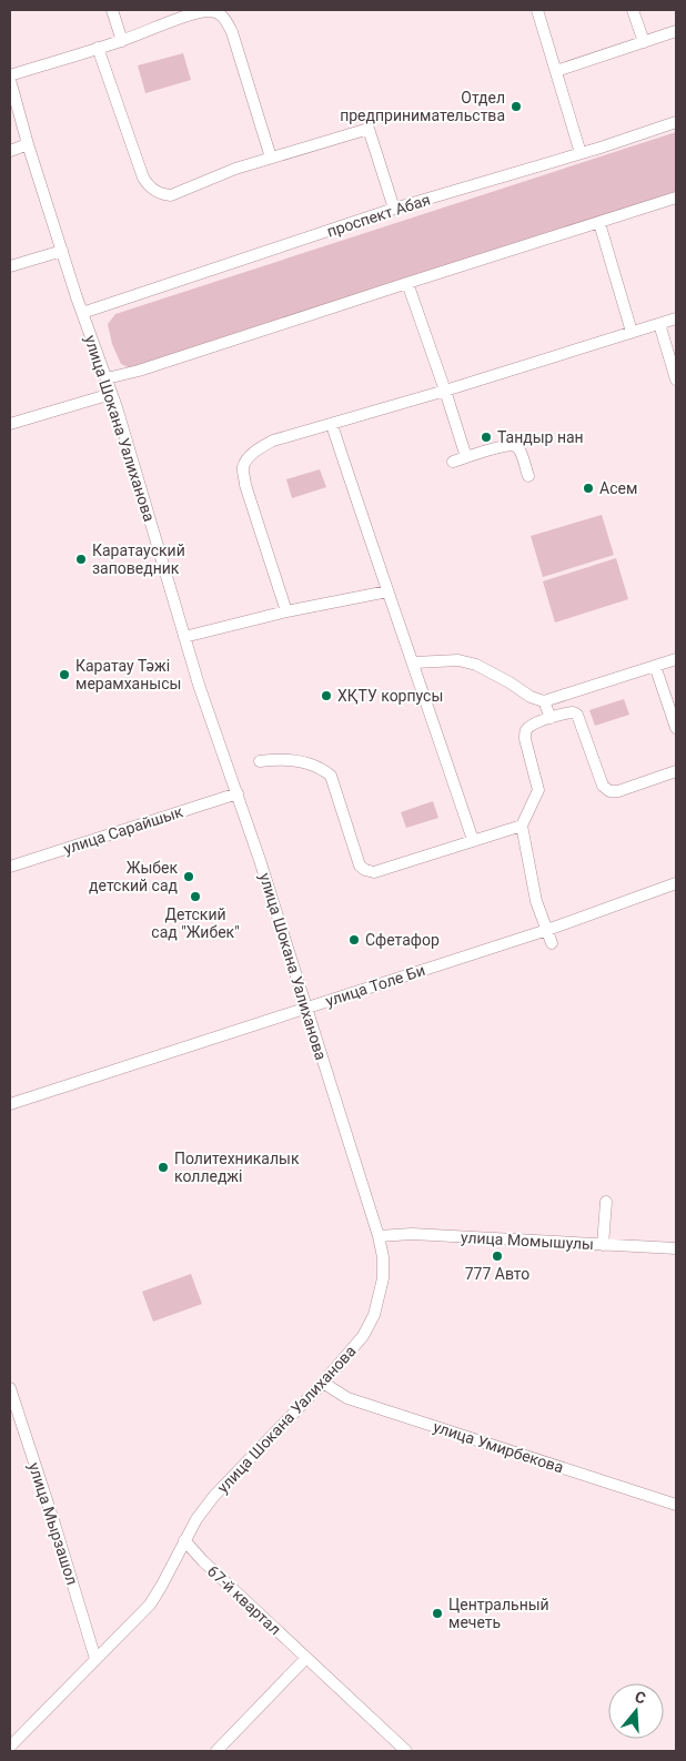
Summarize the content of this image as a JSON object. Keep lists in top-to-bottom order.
{
  "streets": {
    "street": [
      "проспект Абая",
      "улица Шокана Уалиханова",
      "улица Сарайшык",
      "улица Толе Би",
      "улица Момышулы",
      "улица Умирбекова",
      "улица Мырзашол",
      "67-й квартал"
    ]
  },
  "crossings": [
    ["проспект Абая", "улица Шокана Уалиханова"],
    ["улица Шокана Уалиханова", "улица Сарайшык"],
    ["улица Шокана Уалиханова", "улица Толе Би"],
    ["улица Шокана Уалиханова", "улица Момышулы"],
    ["улица Шокана Уалиханова", "улица Умирбекова"],
    ["улица Шокана Уалиханова", "улица Мырзашол"],
    ["улица Шокана Уалиханова", "67-й квартал"]
  ],
  "places": [
    "Отдел предпринимательства",
    "Тандыр нан",
    "Асем",
    "Каратауский заповедник",
    "Каратау Тәжі мерамханысы",
    "ХҚТУ корпусы",
    "Жыбек детский сад",
    "Детский сад \"Жибек\"",
    "Сфетафор",
    "Политехникалык колледжі",
    "777 Авто",
    "Центральный мечеть"
  ],
  "north": "top"
}
